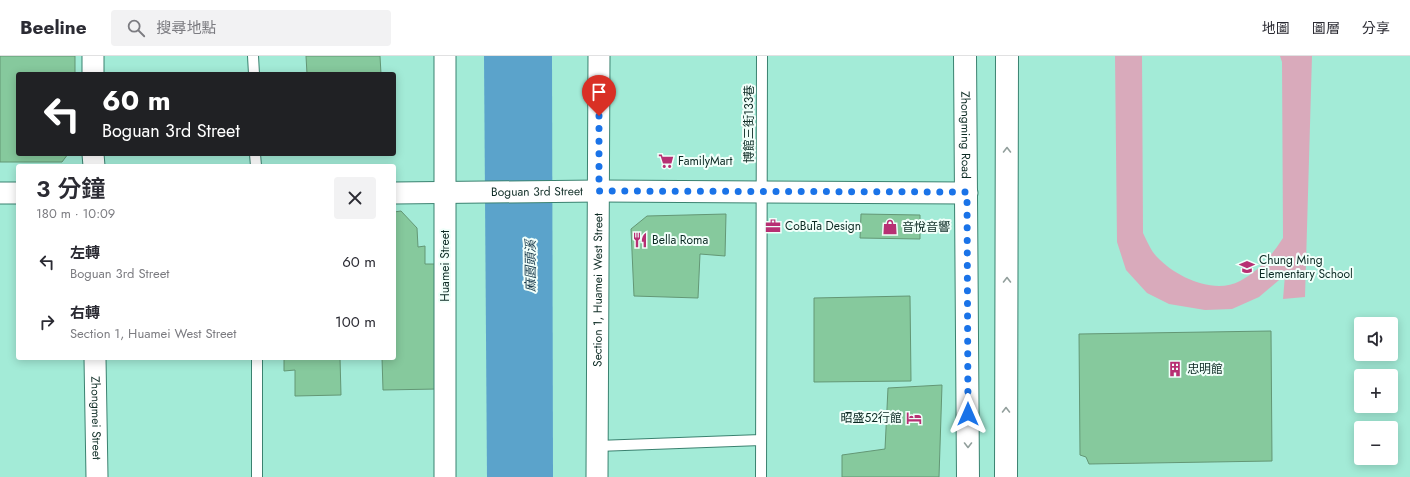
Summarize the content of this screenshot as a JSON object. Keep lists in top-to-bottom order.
{
  "streets": {
    "main road": ["Zhongming Road"],
    "street": [
      "Boguan 3rd Street",
      "Huamei Street",
      "Section 1, Huamei West Street",
      "Zhongmei Street"
    ],
    "lane": ["博館三街133巷"]
  },
  "crossings": [
    ["博館三街133巷", "Boguan 3rd Street"],
    ["Zhongming Road", "Boguan 3rd Street"],
    ["Boguan 3rd Street", "Huamei Street"],
    ["Boguan 3rd Street", "Section 1, Huamei West Street"]
  ],
  "water": ["麻園頭溪"],
  "places": {
    "supermarket": ["FamilyMart"],
    "office": ["CoBuTa Design"],
    "shop": ["音悅音響"],
    "restaurant": ["Bella Roma"],
    "school or university": ["Chung Ming Elementary School"],
    "building": ["忠明館"],
    "hotel": ["昭盛52行館"]
  },
  "page": {
    "header": "Beeline",
    "search": "搜尋地點",
    "nav": ["地圖", "圖層", "分享"],
    "turn": ["60 m", "Boguan 3rd Street"],
    "heading": ["3 分鐘", "180 m · 10:09"],
    "list": [
      {
        "name": "左轉",
        "note": "Boguan 3rd Street",
        "value": "60 m"
      },
      {
        "name": "右轉",
        "note": "Section 1, Huamei West Street",
        "value": "100 m"
      }
    ],
    "map_buttons": ["+", "−"]
  }
}
